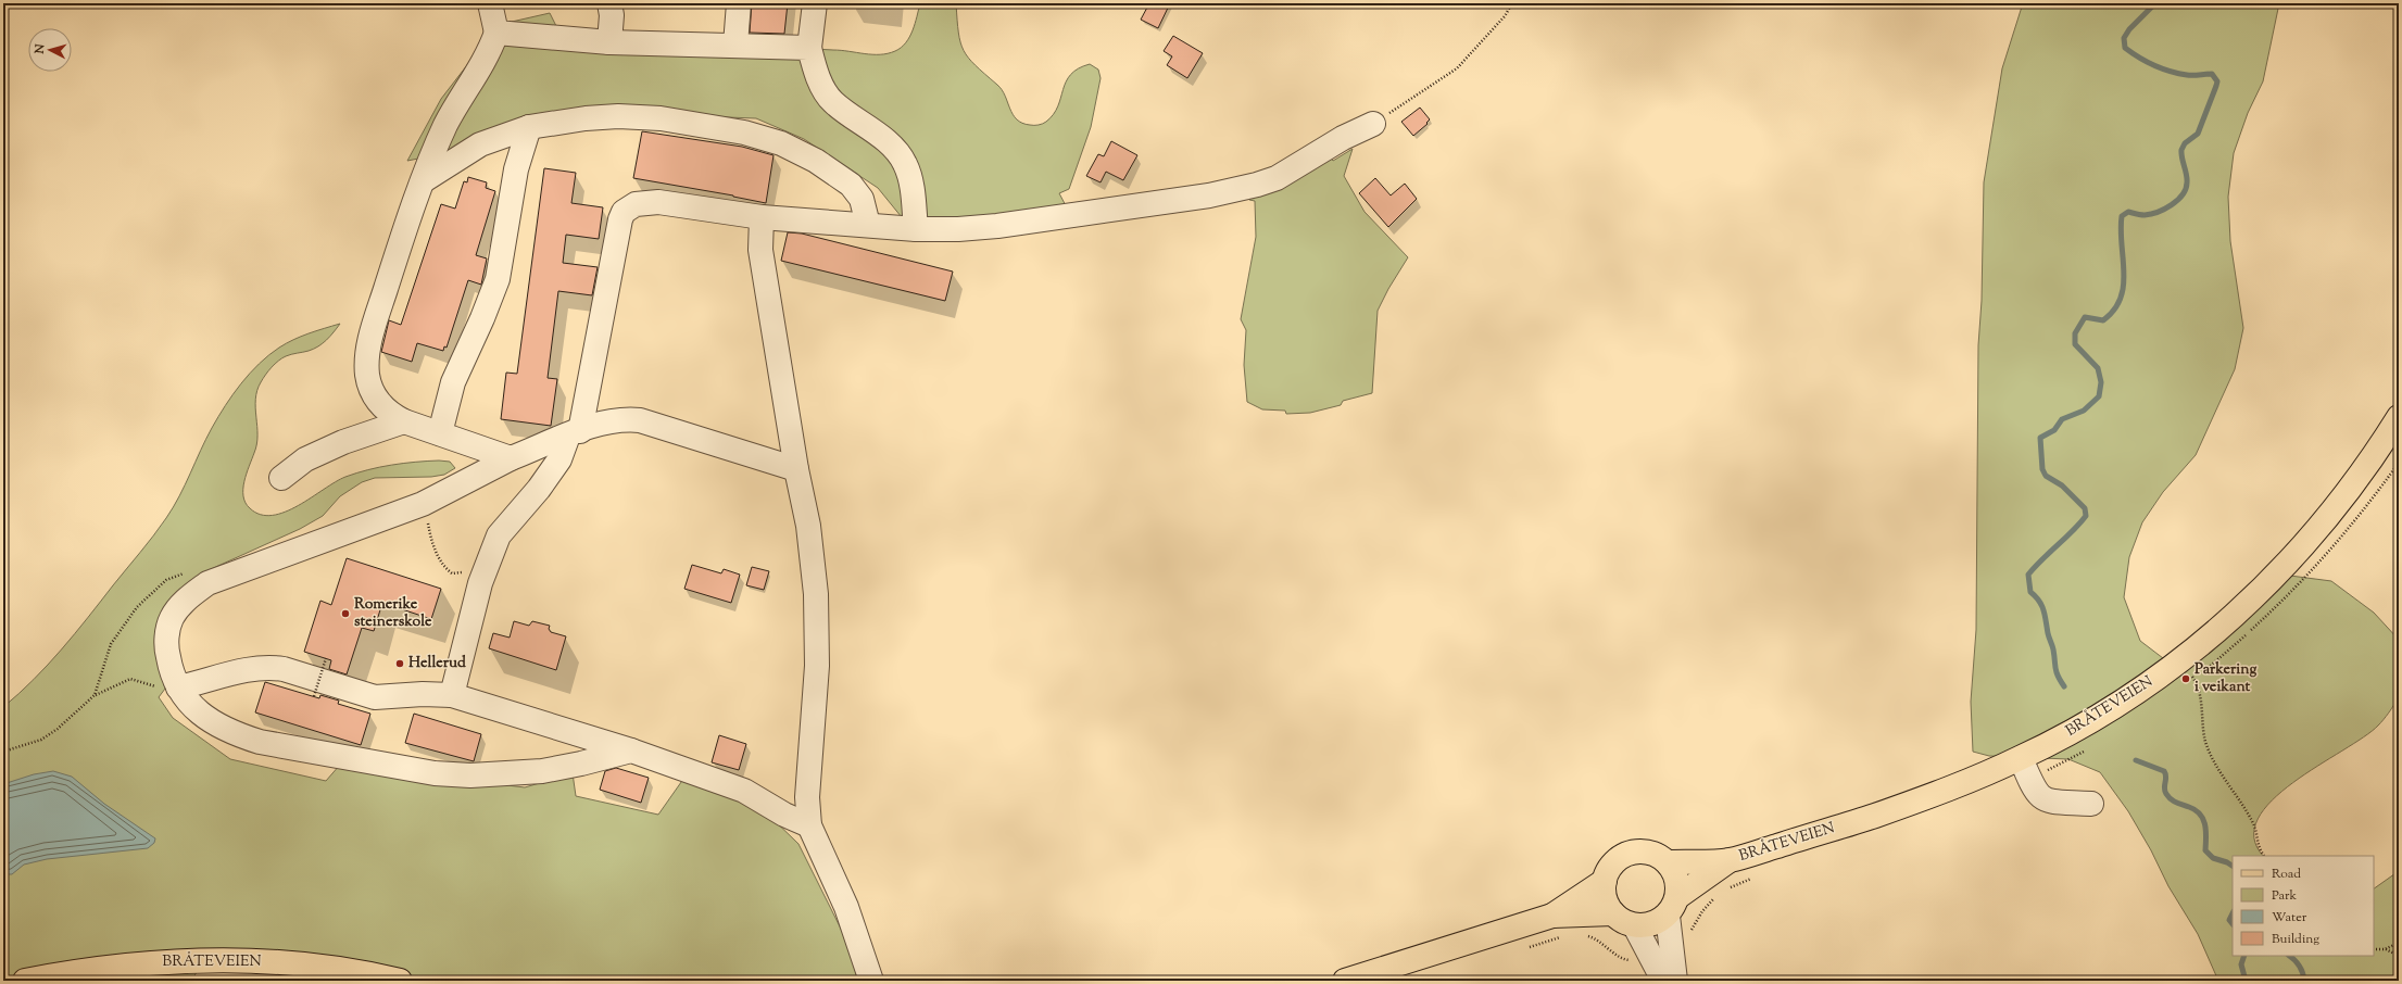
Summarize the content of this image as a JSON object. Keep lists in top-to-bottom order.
{
  "streets": {
    "main road": ["BRÅTEVEIEN"]
  },
  "places": ["Romerike steinerskole", "Hellerud", "Parkering i veikant"],
  "legend": [
    "Road",
    "Park",
    "Water",
    "Building"
  ],
  "north": "left"
}
